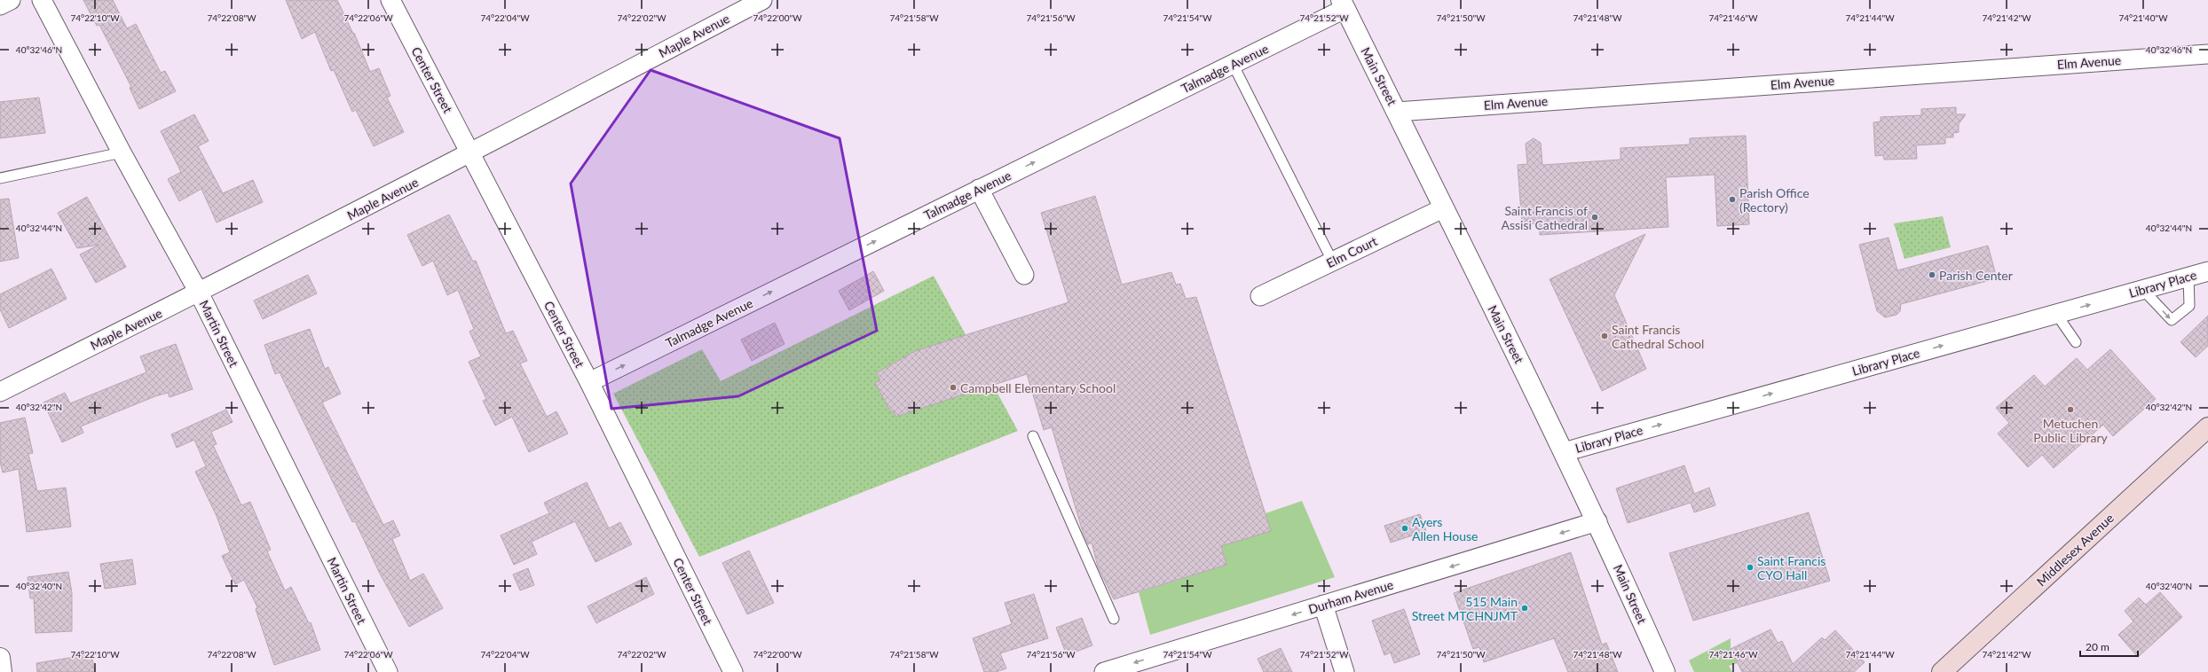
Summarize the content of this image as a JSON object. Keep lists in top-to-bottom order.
{
  "streets": {
    "main road": ["Middlesex Avenue"],
    "street": [
      "Maple Avenue",
      "Elm Avenue",
      "Talmadge Avenue",
      "Main Street",
      "Center Street",
      "Elm Court",
      "Library Place",
      "Martin Street",
      "Durham Avenue"
    ]
  },
  "crossings": [
    ["Maple Avenue", "Center Street"],
    ["Maple Avenue", "Martin Street"],
    ["Elm Avenue", "Main Street"],
    ["Talmadge Avenue", "Main Street"],
    ["Talmadge Avenue", "Center Street"],
    ["Main Street", "Elm Court"],
    ["Main Street", "Library Place"],
    ["Main Street", "Durham Avenue"]
  ],
  "one_way": ["Talmadge Avenue", "Library Place", "Durham Avenue"],
  "places": [
    "Parish Office (Rectory)",
    "Saint Francis of Assisi Cathedral",
    "Parish Center",
    "Saint Francis Cathedral School",
    "Campbell Elementary School",
    "Metuchen Public Library",
    "Ayers Allen House",
    "Saint Francis CYO Hall",
    "515 Main Street MTCHNJMT"
  ],
  "scale_bar": "20 m",
  "coordinates": [
    "74°22'10\"W",
    "74°22'08\"W",
    "74°22'06\"W",
    "74°22'04\"W",
    "74°22'02\"W",
    "74°22'00\"W",
    "74°21'58\"W",
    "74°21'56\"W",
    "74°21'54\"W",
    "74°21'52\"W",
    "74°21'50\"W",
    "74°21'48\"W",
    "74°21'46\"W",
    "74°21'44\"W",
    "74°21'42\"W",
    "74°21'40\"W",
    "40°32'46\"N",
    "40°32'44\"N",
    "40°32'42\"N",
    "40°32'40\"N"
  ]
}
